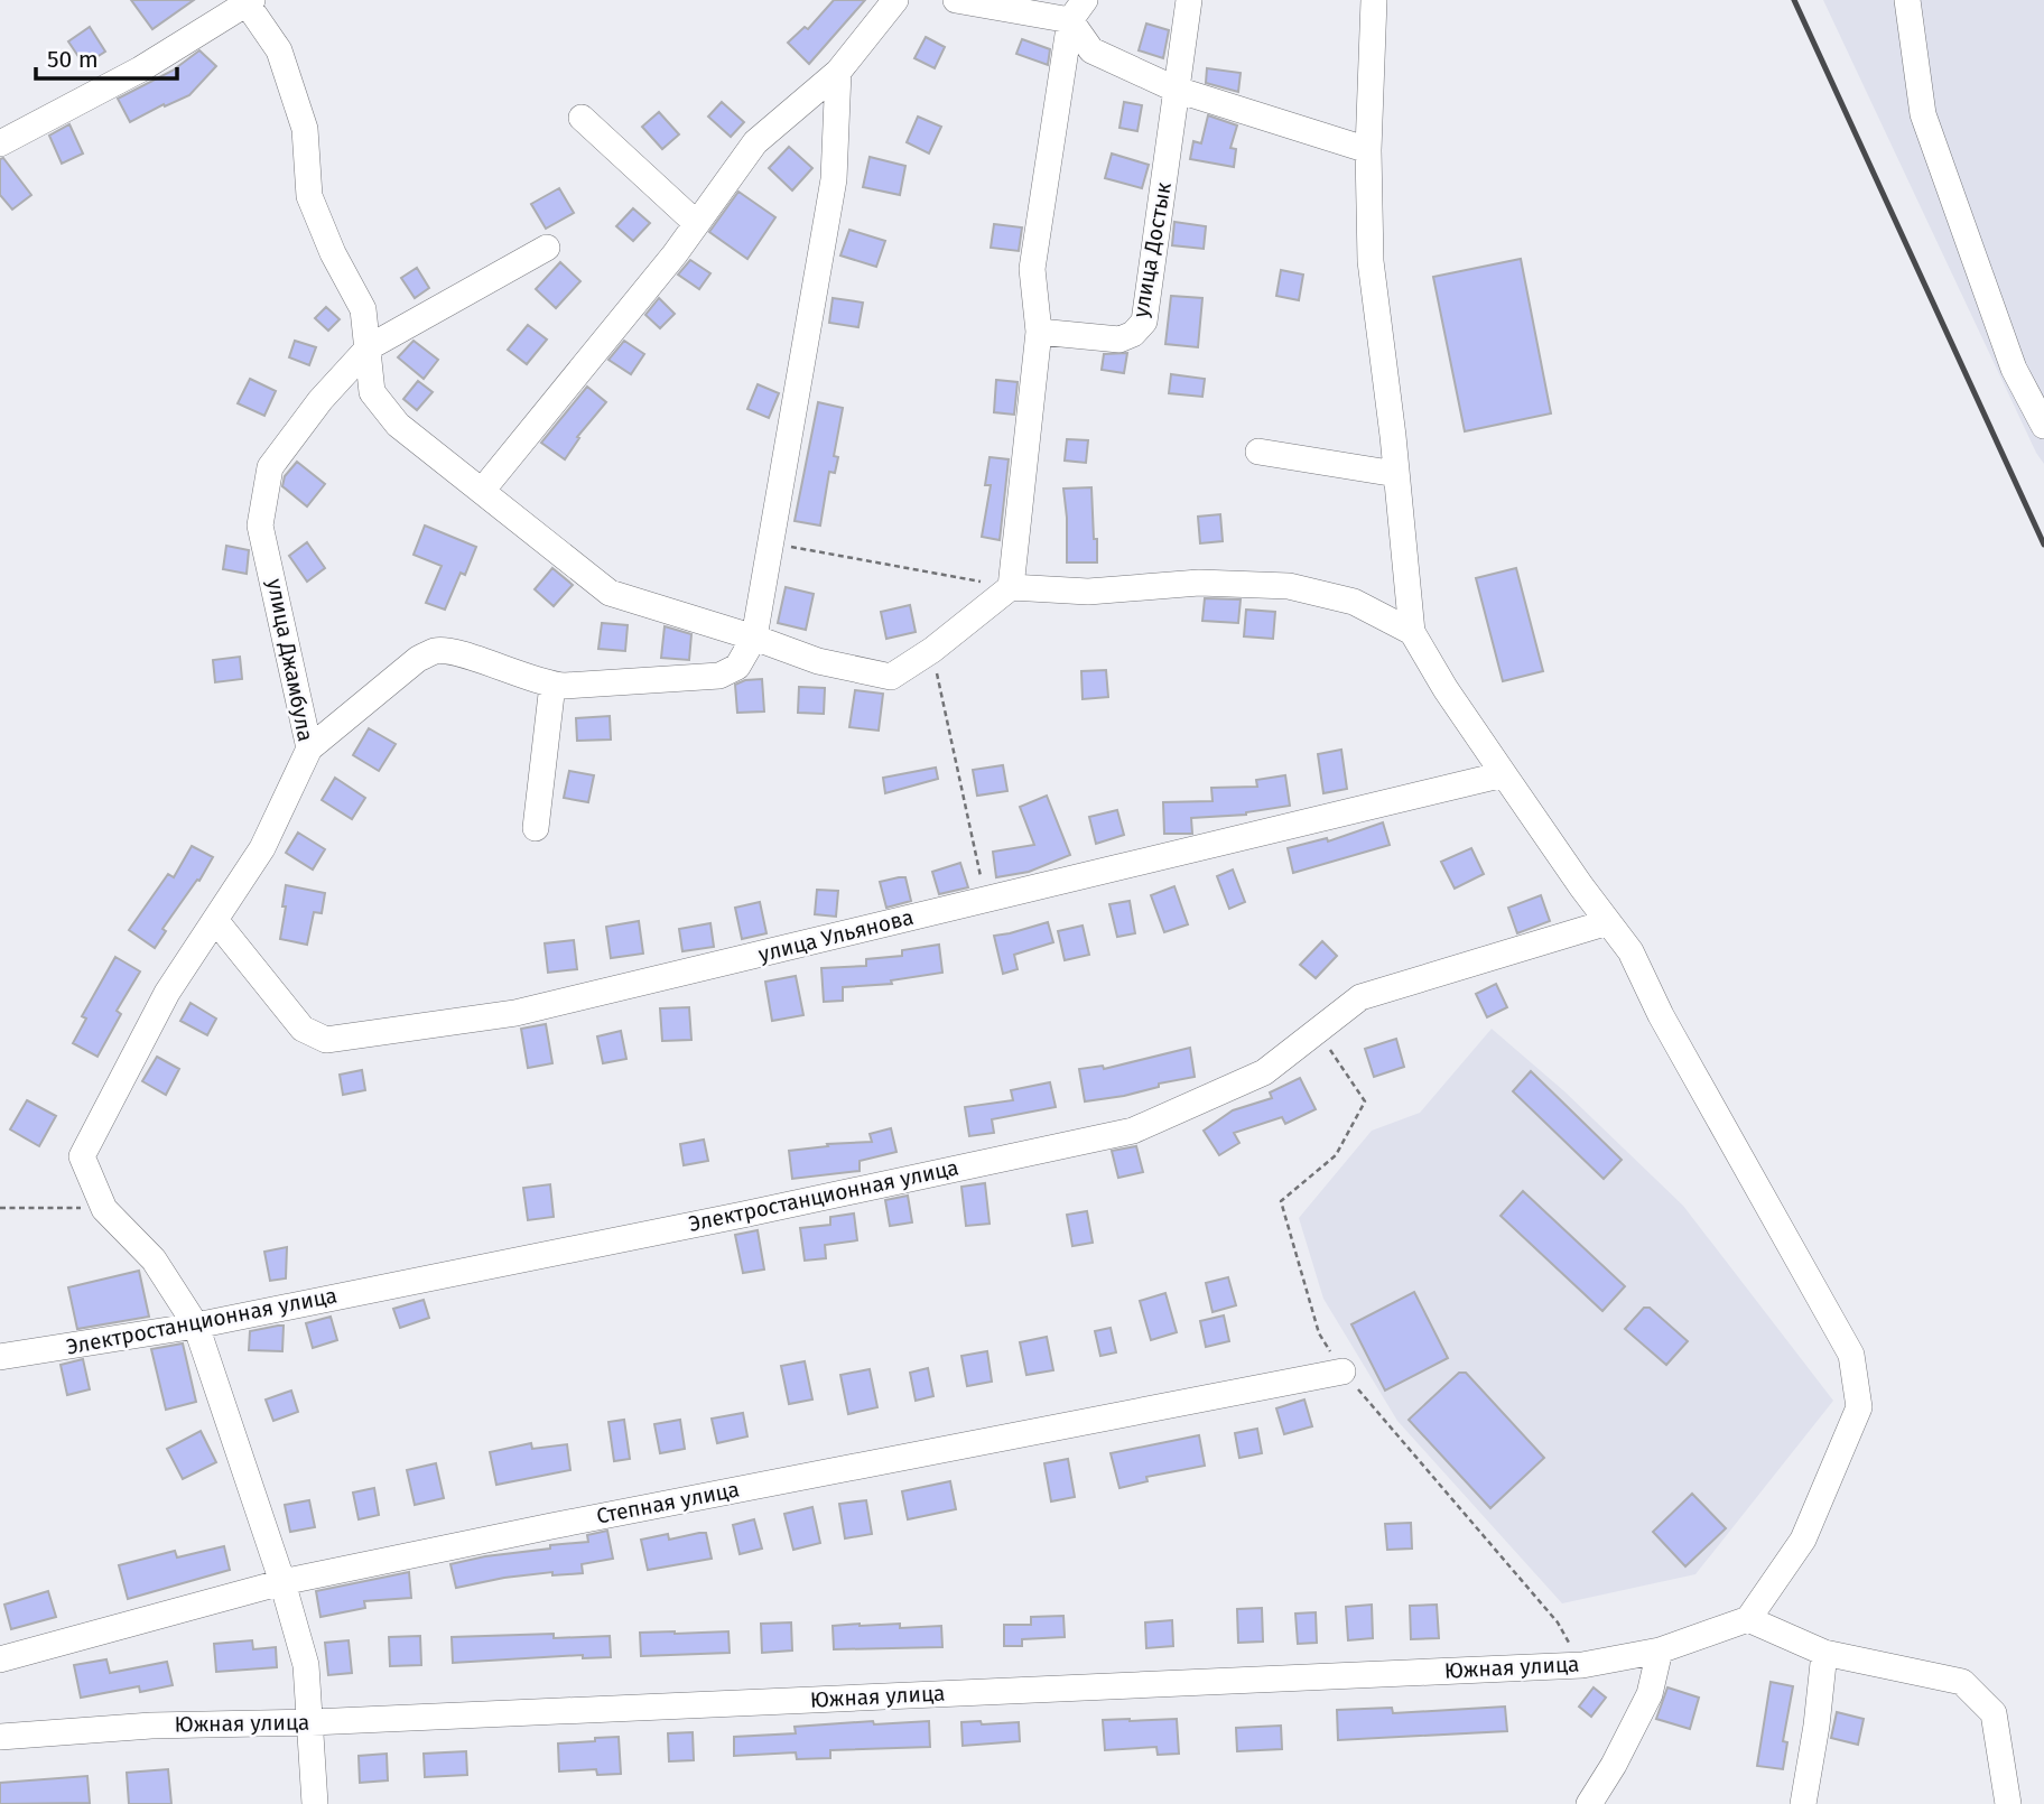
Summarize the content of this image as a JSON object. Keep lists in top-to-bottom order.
{
  "streets": {
    "street": [
      "улица Достык",
      "улица Джамбула",
      "улица Ульянова",
      "Электростанционная улица",
      "Степная улица",
      "Южная улица"
    ]
  },
  "crossings": [
    ["улица Джамбула", "улица Ульянова"]
  ],
  "scale_bar": "50 m"
}
